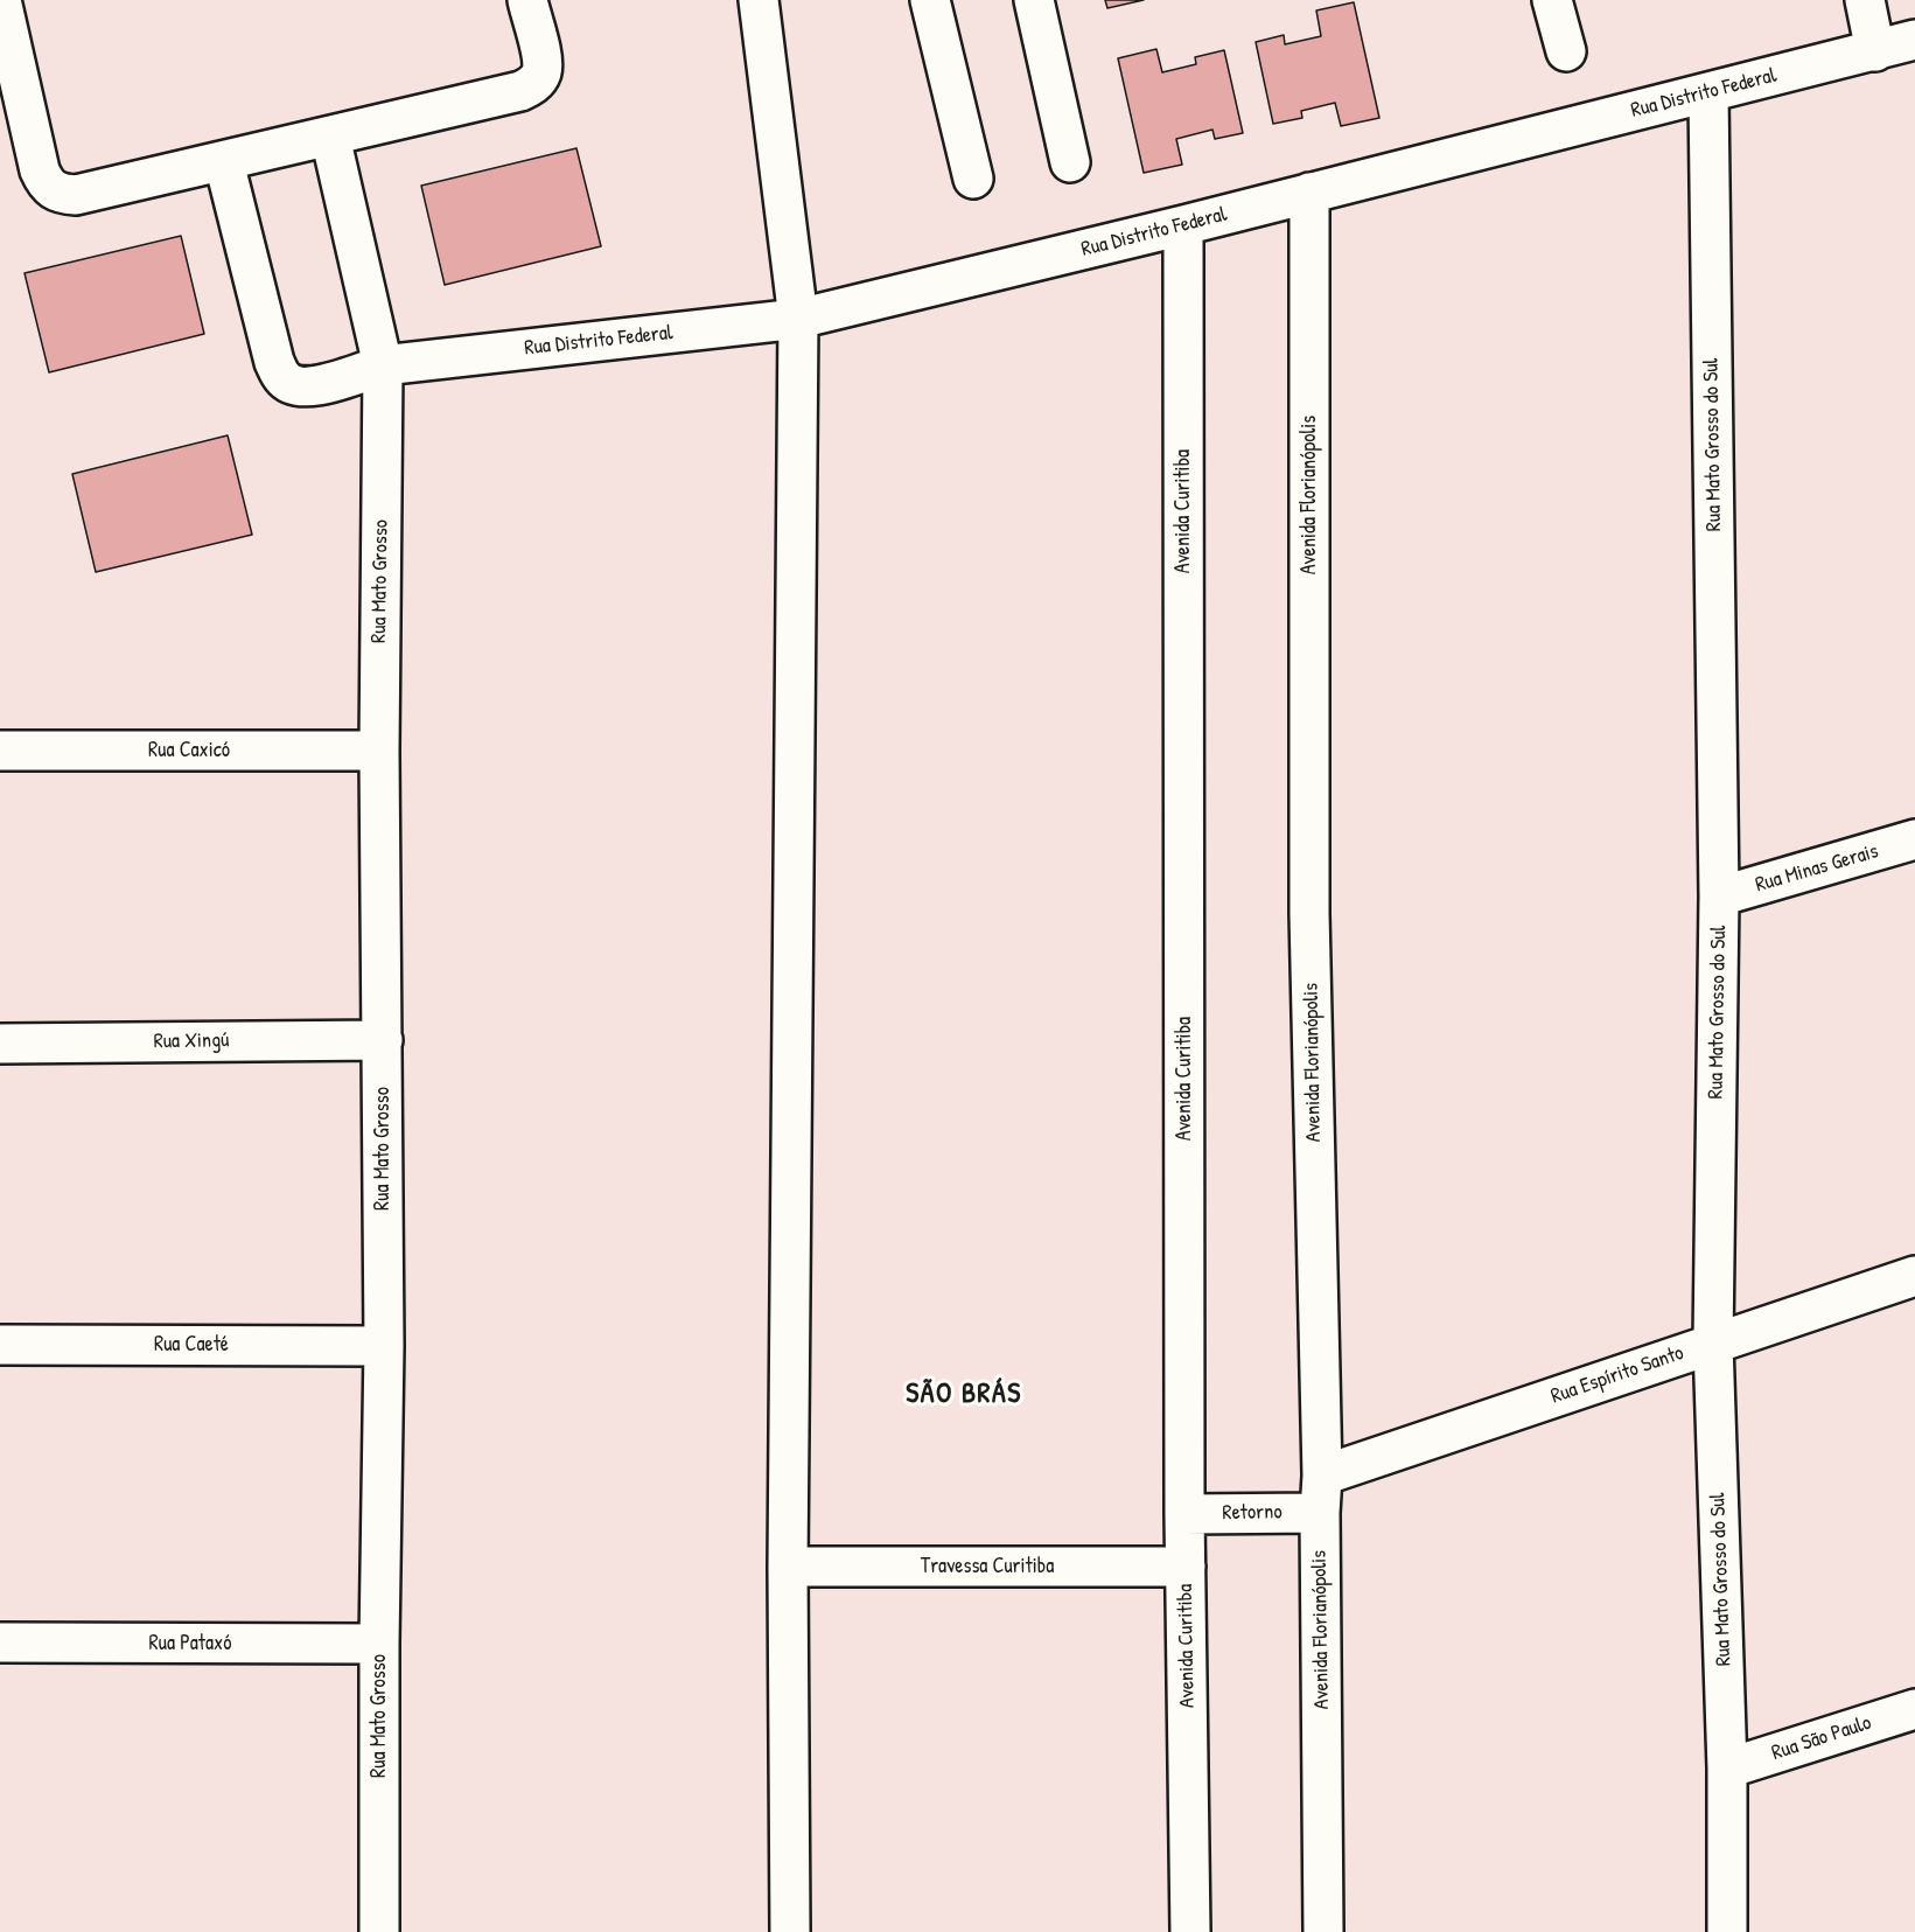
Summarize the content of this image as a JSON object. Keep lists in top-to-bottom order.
{
  "streets": {
    "street": [
      "Rua Distrito Federal",
      "Rua Mato Grosso do Sul",
      "Avenida Florianópolis",
      "Avenida Curitiba",
      "Rua Mato Grosso",
      "Rua Caxicó",
      "Rua Minas Gerais",
      "Rua Xingú",
      "Rua Caeté",
      "Rua Espírito Santo",
      "Retorno",
      "Travessa Curitiba",
      "Rua Pataxó",
      "Rua São Paulo"
    ]
  },
  "crossings": [
    ["Rua Distrito Federal", "Rua Mato Grosso do Sul"],
    ["Rua Distrito Federal", "Avenida Florianópolis"],
    ["Rua Distrito Federal", "Avenida Curitiba"],
    ["Rua Distrito Federal", "Rua Mato Grosso"],
    ["Rua Mato Grosso do Sul", "Rua Minas Gerais"],
    ["Rua Mato Grosso do Sul", "Rua Espírito Santo"],
    ["Rua Mato Grosso do Sul", "Rua São Paulo"],
    ["Avenida Florianópolis", "Rua Espírito Santo"],
    ["Avenida Florianópolis", "Retorno"],
    ["Avenida Curitiba", "Retorno"],
    ["Avenida Curitiba", "Travessa Curitiba"],
    ["Rua Mato Grosso", "Rua Caxicó"],
    ["Rua Mato Grosso", "Rua Xingú"],
    ["Rua Mato Grosso", "Rua Caeté"],
    ["Rua Mato Grosso", "Rua Pataxó"],
    ["Rua Espírito Santo", "Retorno"]
  ],
  "districts": ["SÃO BRÁS"]
}
